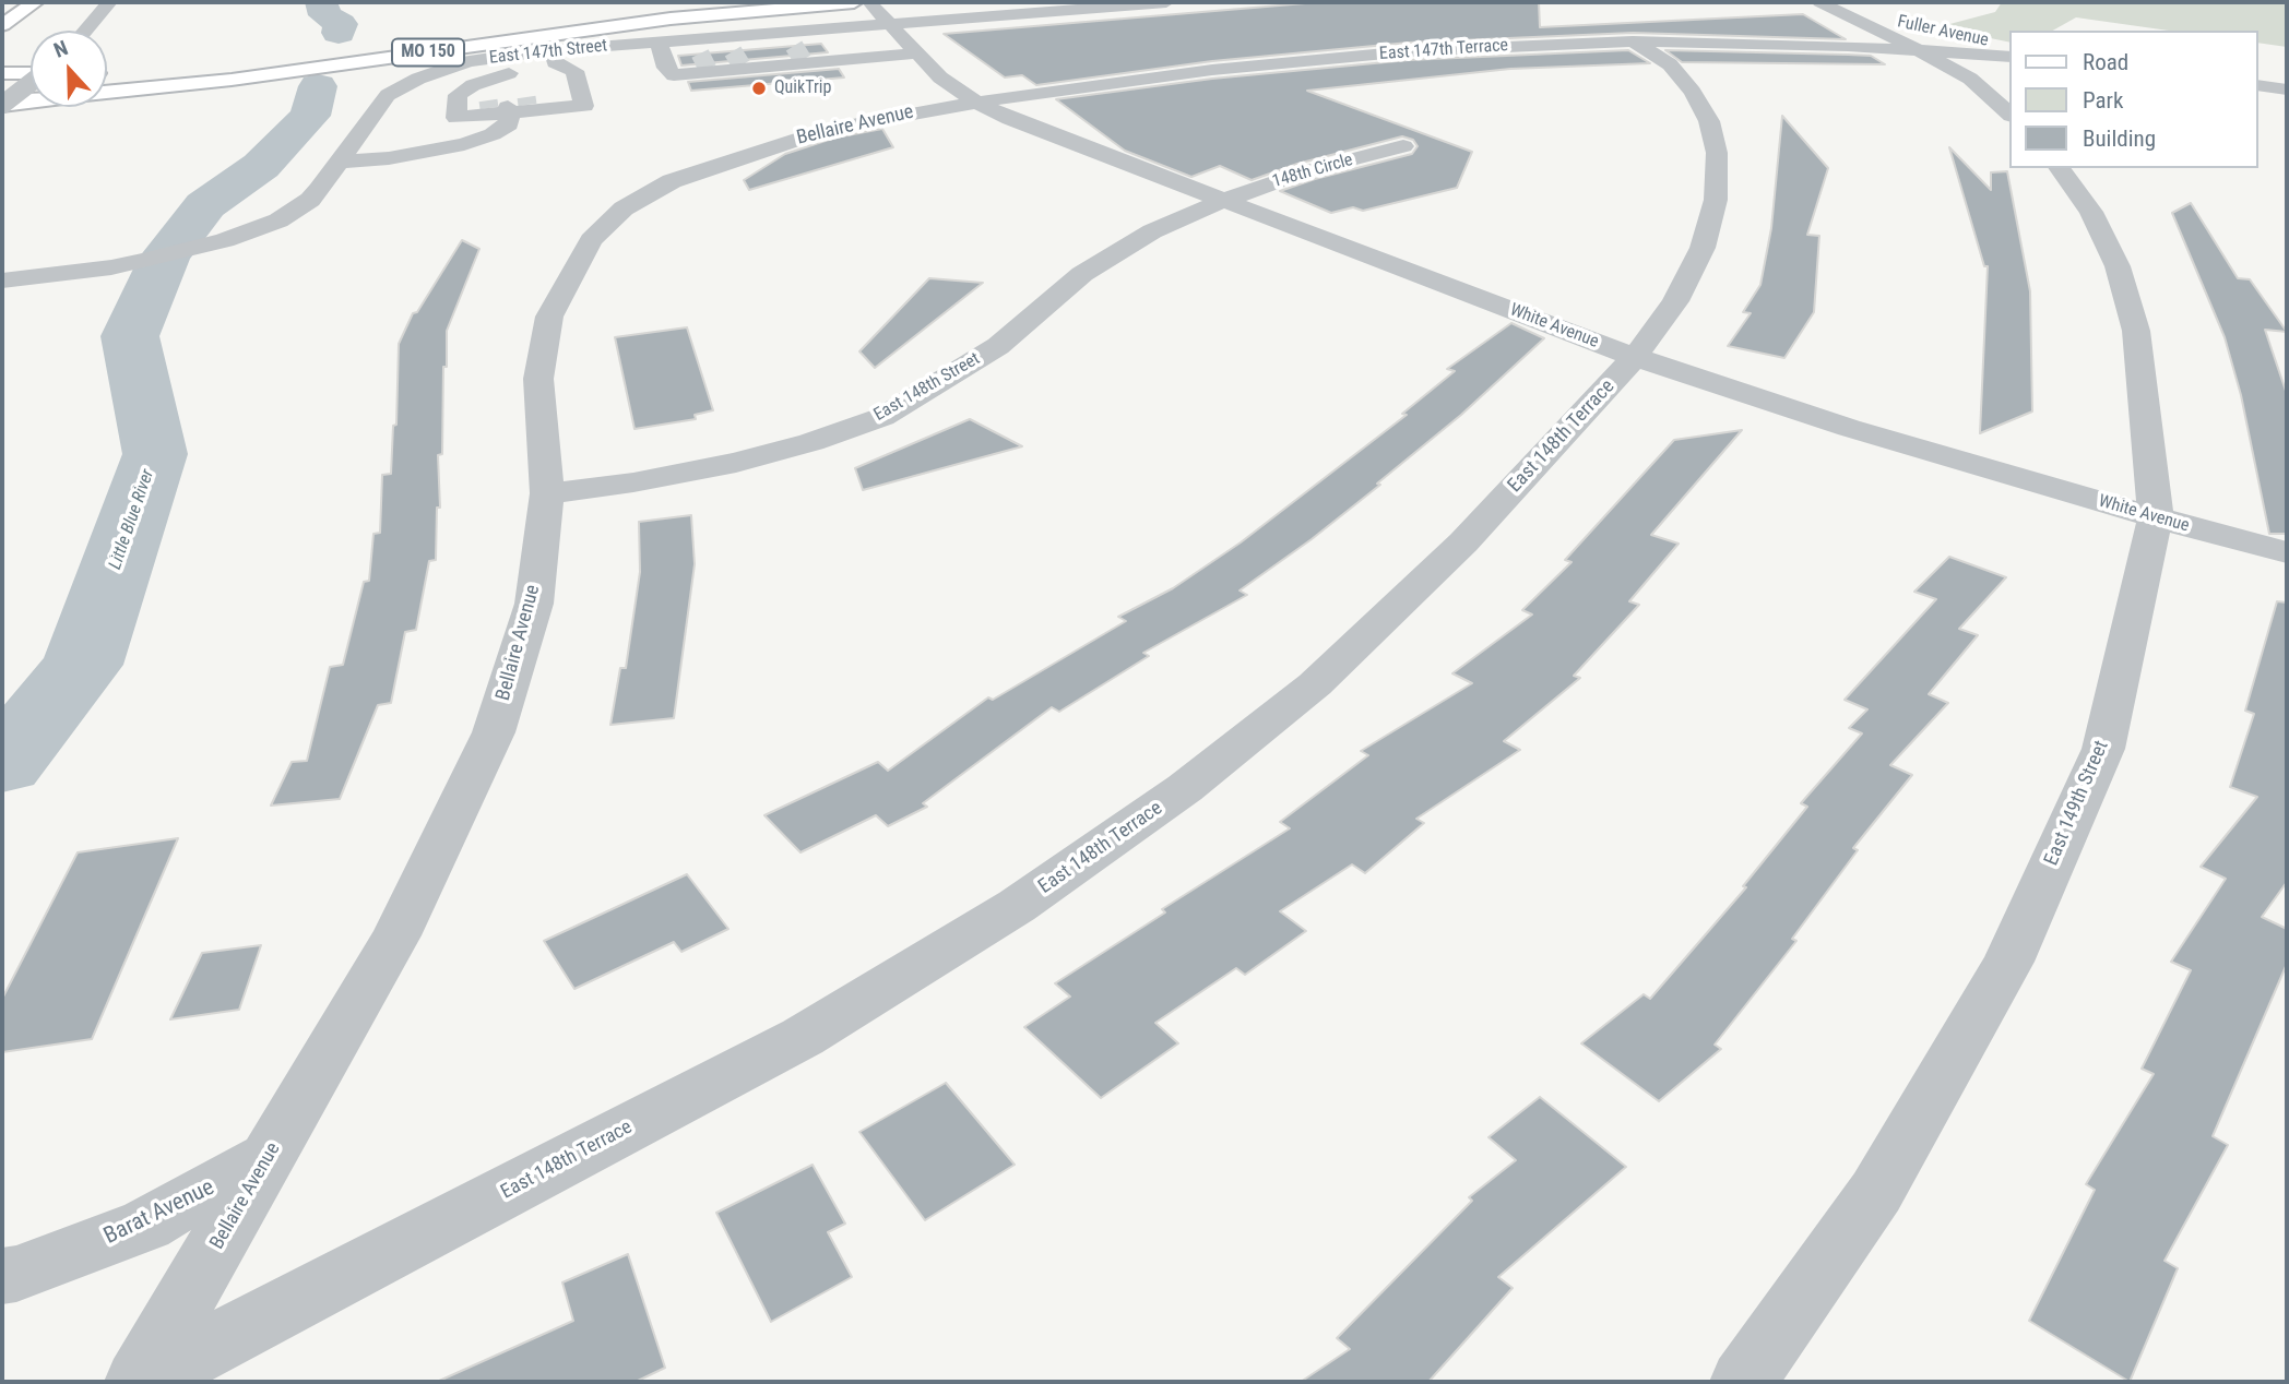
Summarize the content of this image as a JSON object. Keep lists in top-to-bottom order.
{
  "streets": {
    "main road": ["MO 150"],
    "street": [
      "Fuller Avenue",
      "East 147th Terrace",
      "East 147th Street",
      "Bellaire Avenue",
      "148th Circle",
      "White Avenue",
      "East 148th Street",
      "East 148th Terrace",
      "East 149th Street",
      "Barat Avenue"
    ]
  },
  "crossings": [
    ["Fuller Avenue", "East 147th Terrace"],
    ["East 147th Terrace", "Bellaire Avenue"],
    ["East 147th Terrace", "White Avenue"],
    ["East 147th Terrace", "East 148th Terrace"],
    ["East 147th Street", "White Avenue"],
    ["Bellaire Avenue", "White Avenue"],
    ["Bellaire Avenue", "East 148th Street"],
    ["Bellaire Avenue", "East 148th Terrace"],
    ["Bellaire Avenue", "Barat Avenue"],
    ["148th Circle", "White Avenue"],
    ["148th Circle", "East 148th Street"],
    ["White Avenue", "East 148th Street"],
    ["White Avenue", "East 148th Terrace"],
    ["White Avenue", "East 149th Street"]
  ],
  "water": ["Little Blue River"],
  "places": ["QuikTrip"],
  "legend": ["Road", "Park", "Building"],
  "north": "top"
}
